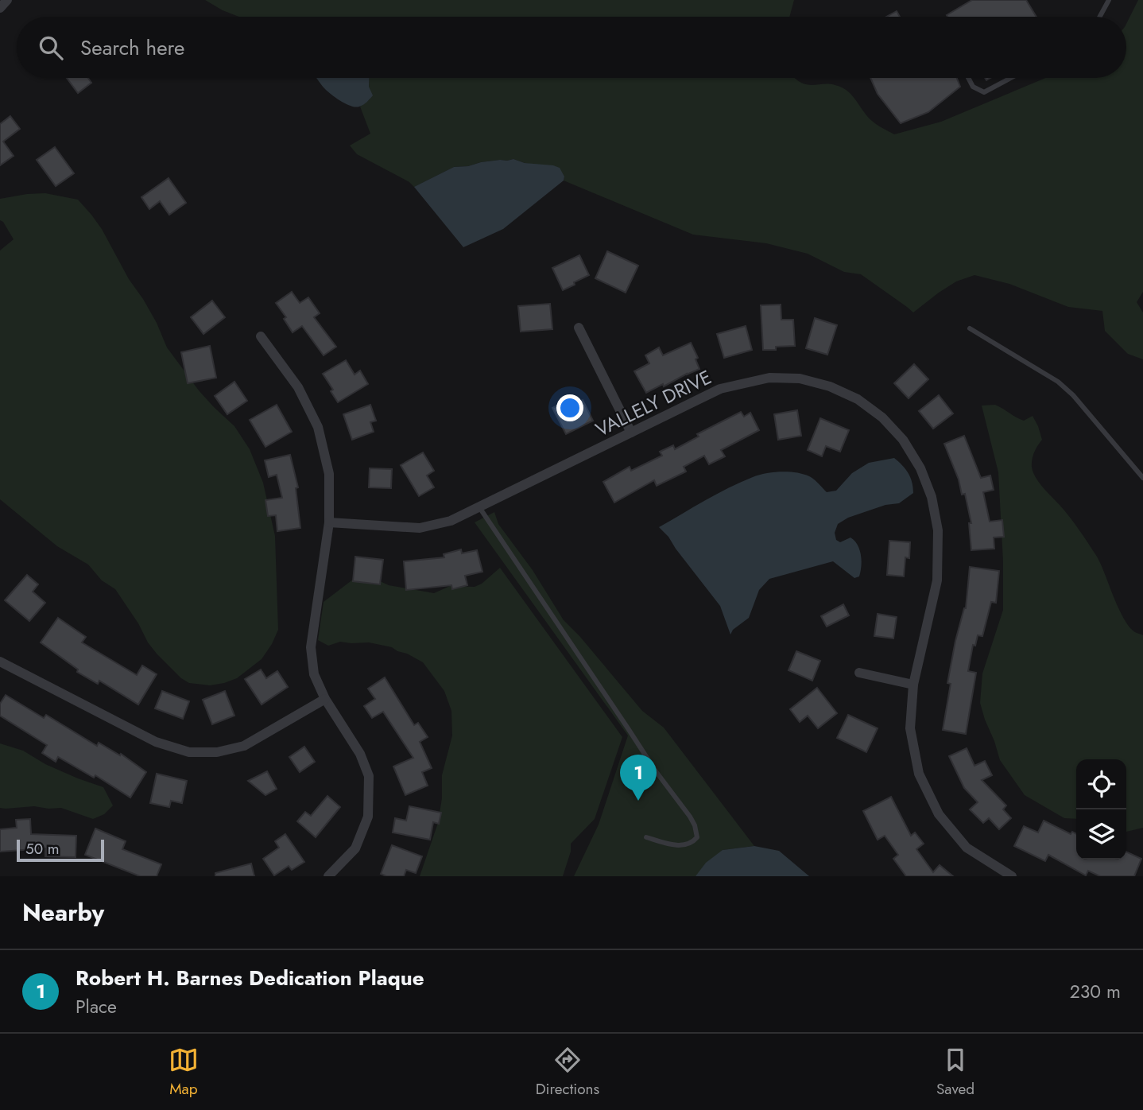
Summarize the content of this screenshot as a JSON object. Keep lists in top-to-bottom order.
{
  "streets": {
    "street": ["VALLELY DRIVE"]
  },
  "scale_bar": "50 m",
  "page": {
    "search": "Search here",
    "pins": "1",
    "scale": "50 m",
    "heading": "Nearby",
    "list": [
      {
        "mark": "1",
        "name": "Robert H. Barnes Dedication Plaque",
        "note": "Place",
        "value": "230 m"
      }
    ],
    "nav": ["Map", "Directions", "Saved"]
  }
}
